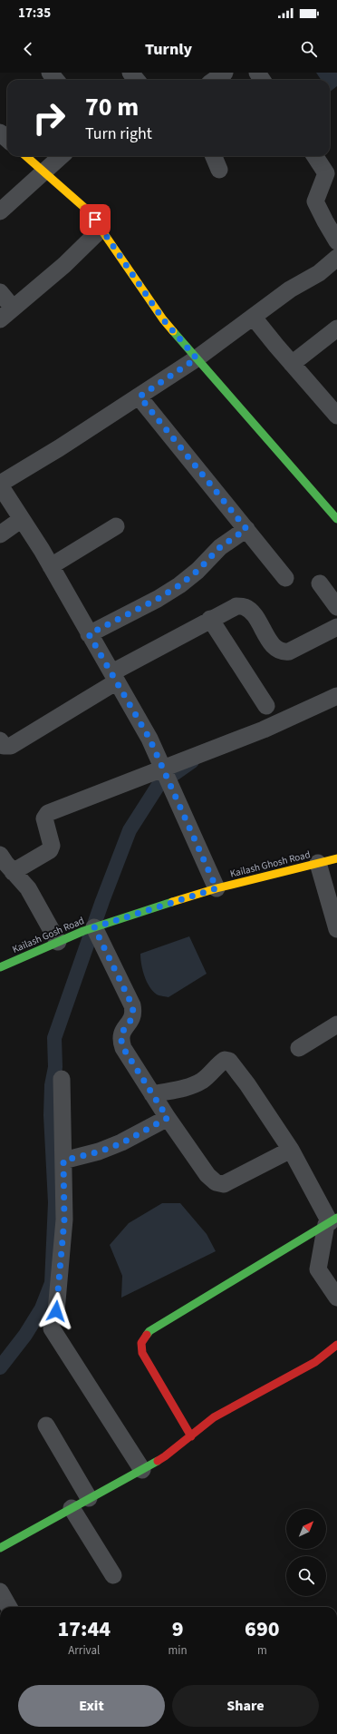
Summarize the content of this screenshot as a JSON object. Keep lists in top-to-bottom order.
{
  "streets": {
    "street": ["Kailash Ghosh Road", "Kailash Gosh Road"]
  },
  "crossings": [
    ["Kailash Ghosh Road", "Kailash Gosh Road"]
  ],
  "north": "top right",
  "page": {
    "status": "17:35",
    "header": "Turnly",
    "turn": ["70 m", "Turn right"],
    "eta": [
      "17:44",
      "Arrival",
      "9",
      "min",
      "690",
      "m"
    ],
    "buttons": ["Exit", "Share"]
  }
}
